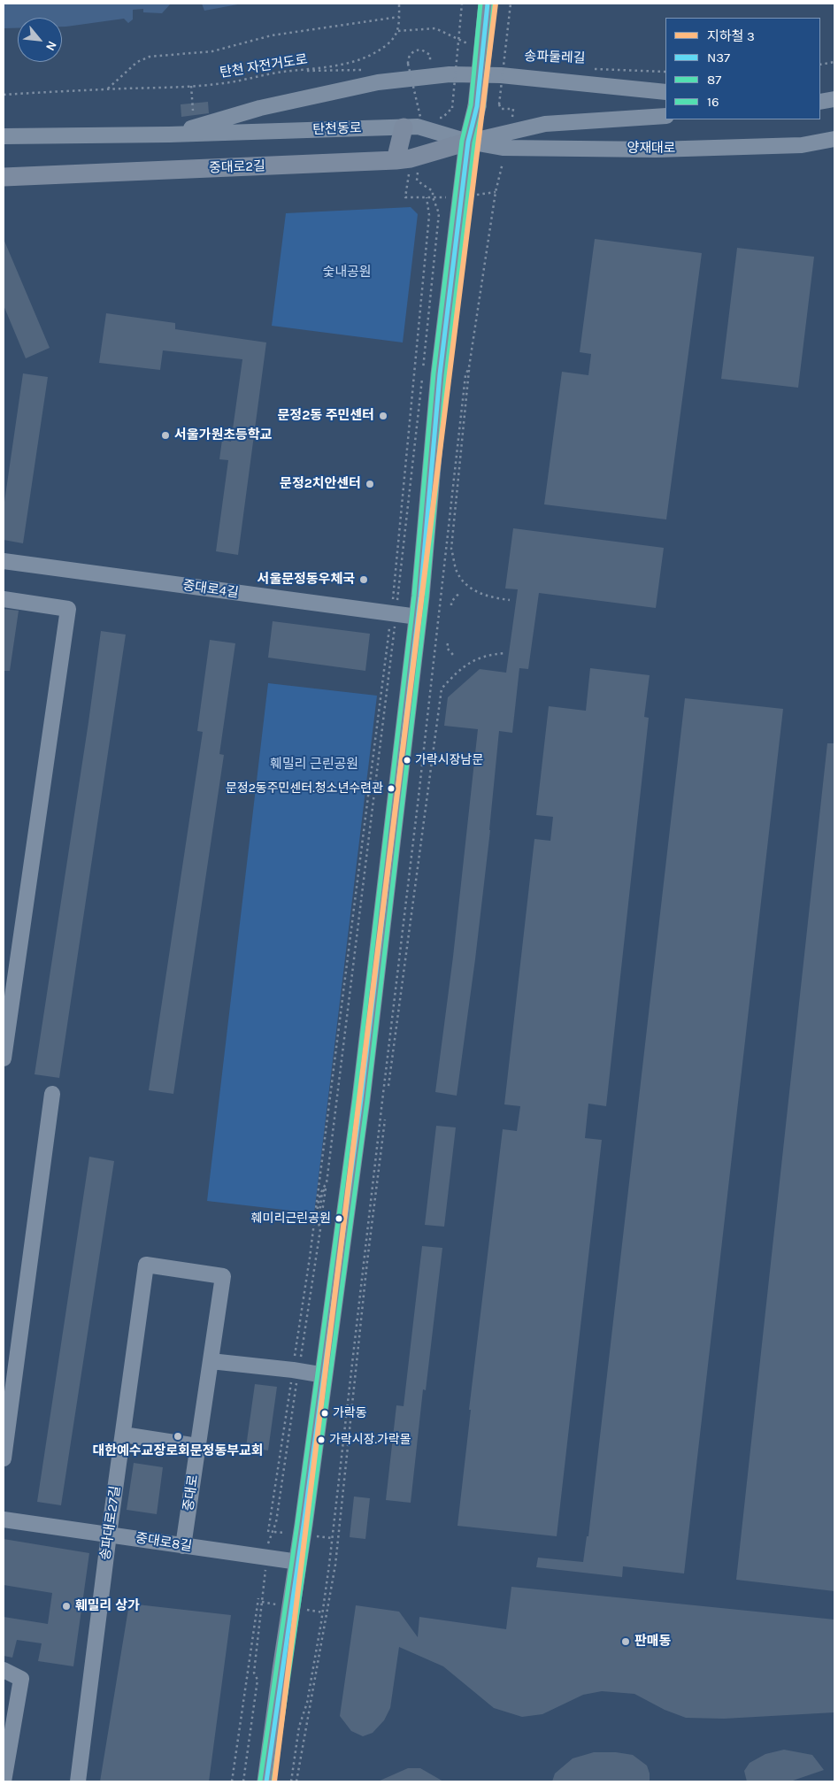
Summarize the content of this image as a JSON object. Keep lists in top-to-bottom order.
{
  "streets": {
    "main road": ["중대로2길"],
    "street": [
      "탄천동로",
      "양재대로",
      "중대로4길",
      "중대로",
      "송파대로27길",
      "중대로8길"
    ],
    "path": ["송파둘레길", "탄천 자전거도로"]
  },
  "crossings": [
    ["탄천동로", "양재대로"],
    ["탄천동로", "중대로2길"],
    ["양재대로", "중대로2길"],
    ["중대로", "송파대로27길"],
    ["중대로", "중대로8길"],
    ["송파대로27길", "중대로8길"]
  ],
  "parks": ["숯내공원", "훼밀리 근린공원"],
  "places": [
    "문정2동 주민센터",
    "서울가원초등학교",
    "문정2치안센터",
    "서울문정동우체국",
    "가락시장남문",
    "문정2동주민센터.청소년수련관",
    "훼미리근린공원",
    "가락동",
    "대한예수교장로회문정동부교회",
    "가락시장.가락몰",
    "훼밀리 상가",
    "판매동"
  ],
  "lines": [
    "metro line 3",
    "transit line N37",
    "transit line 16",
    "transit line 87"
  ],
  "legend": [
    "지하철 3",
    "N37",
    "87",
    "16"
  ],
  "north": "bottom right"
}
